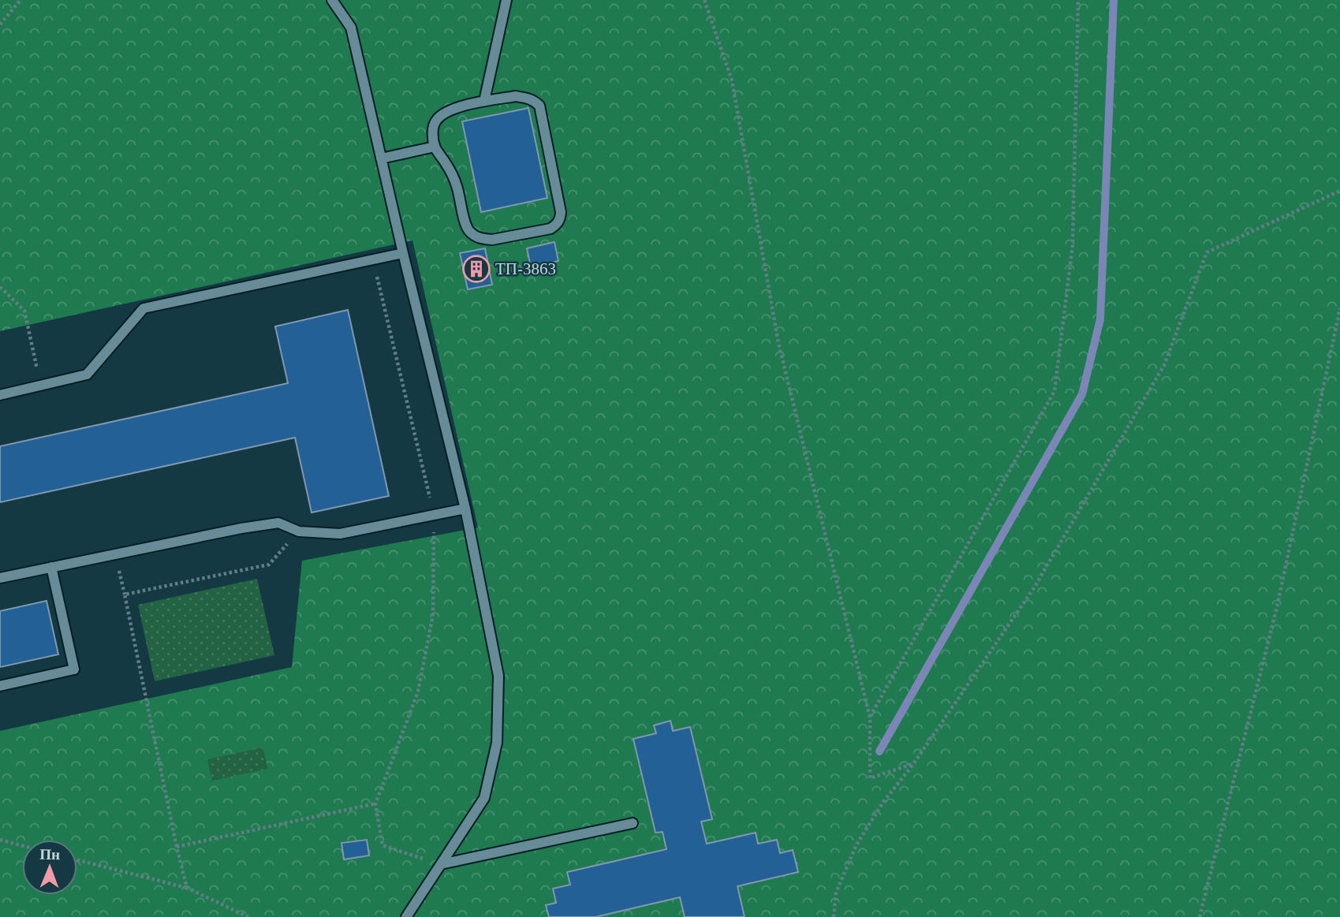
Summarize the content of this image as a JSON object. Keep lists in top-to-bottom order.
{
  "places": {
    "building": ["ТП-3863"]
  },
  "north": "top"
}
